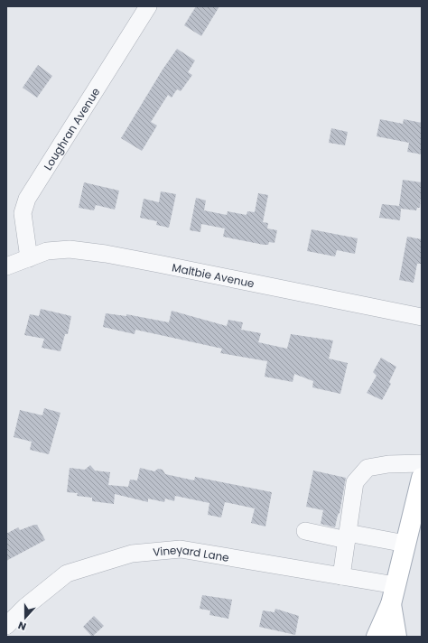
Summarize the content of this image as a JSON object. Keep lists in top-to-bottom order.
{
  "streets": {
    "street": ["Loughran Avenue", "Maltbie Avenue", "Vineyard Lane"]
  },
  "crossings": [
    ["Loughran Avenue", "Maltbie Avenue"]
  ],
  "north": "bottom"
}
